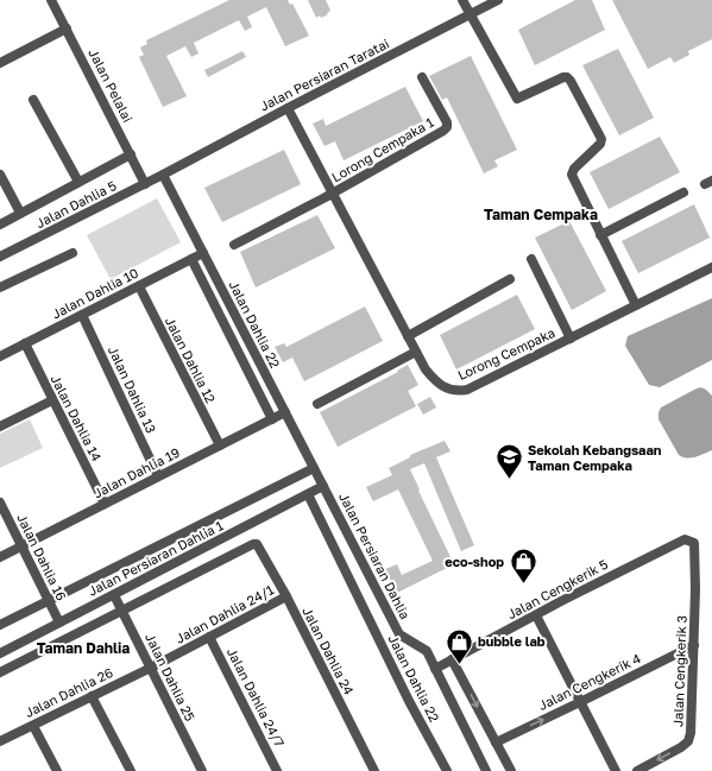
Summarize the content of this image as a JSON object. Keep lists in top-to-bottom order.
{
  "streets": {
    "street": [
      "Jalan Persiaran Taratai",
      "Jalan Pelalai",
      "Lorong Cempaka 1",
      "Jalan Dahlia 5",
      "Jalan Dahlia 10",
      "Jalan Dahlia 22",
      "Lorong Cempaka",
      "Jalan Dahlia 12",
      "Jalan Dahlia 13",
      "Jalan Dahlia 14",
      "Jalan Dahlia 19",
      "Jalan Persiaran Dahlia",
      "Jalan Dahlia 16",
      "Jalan Persiaran Dahlia 1",
      "Jalan Cengkerik 5",
      "Jalan Dahlia 24/1",
      "Jalan Dahlia 24",
      "Jalan Cengkerik 3",
      "Jalan Dahlia 25",
      "Jalan Cengkerik 4",
      "Jalan Dahlia 26",
      "Jalan Dahlia 24/7"
    ]
  },
  "crossings": [
    ["Jalan Persiaran Taratai", "Jalan Dahlia 5"],
    ["Jalan Persiaran Taratai", "Jalan Dahlia 22"],
    ["Jalan Persiaran Taratai", "Lorong Cempaka"],
    ["Jalan Pelalai", "Jalan Dahlia 5"],
    ["Lorong Cempaka 1", "Lorong Cempaka"],
    ["Jalan Dahlia 5", "Jalan Dahlia 22"],
    ["Jalan Dahlia 10", "Jalan Dahlia 22"],
    ["Jalan Dahlia 10", "Jalan Dahlia 12"],
    ["Jalan Dahlia 10", "Jalan Dahlia 13"],
    ["Jalan Dahlia 10", "Jalan Dahlia 14"],
    ["Jalan Dahlia 22", "Jalan Dahlia 19"],
    ["Jalan Dahlia 22", "Jalan Persiaran Dahlia"],
    ["Jalan Dahlia 22", "Jalan Persiaran Dahlia 1"],
    ["Jalan Dahlia 12", "Jalan Dahlia 19"],
    ["Jalan Dahlia 13", "Jalan Dahlia 19"],
    ["Jalan Dahlia 14", "Jalan Dahlia 19"],
    ["Jalan Dahlia 19", "Jalan Dahlia 16"],
    ["Jalan Persiaran Dahlia", "Jalan Persiaran Dahlia 1"],
    ["Jalan Persiaran Dahlia", "Jalan Cengkerik 5"],
    ["Jalan Dahlia 16", "Jalan Persiaran Dahlia 1"],
    ["Jalan Persiaran Dahlia 1", "Jalan Dahlia 25"],
    ["Jalan Cengkerik 5", "Jalan Cengkerik 3"],
    ["Jalan Dahlia 24/1", "Jalan Dahlia 24"],
    ["Jalan Dahlia 24/1", "Jalan Dahlia 25"],
    ["Jalan Dahlia 24/1", "Jalan Dahlia 26"],
    ["Jalan Dahlia 24/1", "Jalan Dahlia 24/7"],
    ["Jalan Dahlia 24", "Jalan Dahlia 25"],
    ["Jalan Cengkerik 3", "Jalan Cengkerik 4"],
    ["Jalan Dahlia 25", "Jalan Dahlia 26"]
  ],
  "one_way": ["Jalan Cengkerik 3", "Jalan Cengkerik 4"],
  "districts": ["Taman Cempaka", "Taman Dahlia"],
  "places": {
    "school or university": ["Sekolah Kebangsaan Taman Cempaka"],
    "shop": ["eco-shop", "bubble lab"]
  }
}
